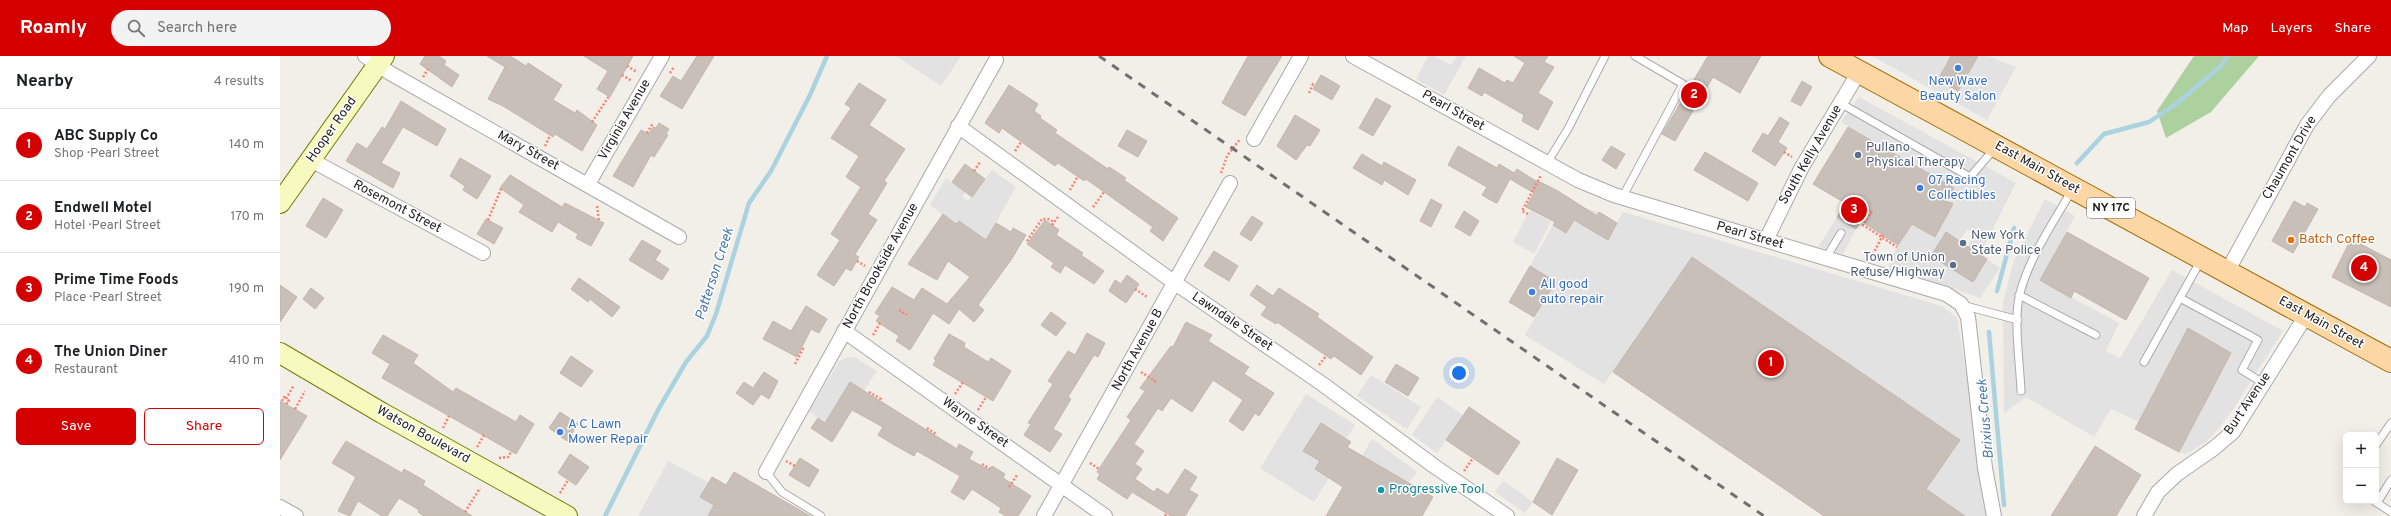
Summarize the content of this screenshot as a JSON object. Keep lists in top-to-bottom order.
{
  "streets": {
    "main road": ["East Main Street", "NY 17C"],
    "street": [
      "Pearl Street",
      "Virginia Avenue",
      "Hooper Road",
      "Mary Street",
      "South Kelly Avenue",
      "Chaumont Drive",
      "Rosemont Street",
      "North Brookside Avenue",
      "Lawndale Street",
      "North Avenue B",
      "Burt Avenue",
      "Wayne Street",
      "Watson Boulevard"
    ]
  },
  "crossings": [
    ["Pearl Street", "South Kelly Avenue"],
    ["Virginia Avenue", "Mary Street"],
    ["Hooper Road", "Mary Street"],
    ["Hooper Road", "Rosemont Street"],
    ["South Kelly Avenue", "East Main Street"],
    ["Chaumont Drive", "East Main Street"],
    ["East Main Street", "Burt Avenue"],
    ["North Brookside Avenue", "Lawndale Street"],
    ["North Brookside Avenue", "Wayne Street"],
    ["Lawndale Street", "North Avenue B"],
    ["North Avenue B", "Wayne Street"]
  ],
  "water": ["Patterson Creek", "Brixius Creek"],
  "places": [
    "New Wave Beauty Salon",
    "Pullano Physical Therapy",
    "07 Racing Collectibles",
    "Batch Coffee",
    "New York State Police",
    "Town of Union Refuse/Highway",
    "All good auto repair",
    "A C Lawn Mower Repair",
    "Progressive Tool"
  ],
  "page": {
    "header": "Roamly",
    "search": "Search here",
    "nav": ["Map", "Layers", "Share"],
    "heading": ["Nearby", "4 results"],
    "pins": [
      "2",
      "3",
      "4",
      "1"
    ],
    "list": [
      {
        "mark": "1",
        "name": "ABC Supply Co",
        "note": "Shop · Pearl Street",
        "value": "140 m"
      },
      {
        "mark": "2",
        "name": "Endwell Motel",
        "note": "Hotel · Pearl Street",
        "value": "170 m"
      },
      {
        "mark": "3",
        "name": "Prime Time Foods",
        "note": "Place · Pearl Street",
        "value": "190 m"
      },
      {
        "mark": "4",
        "name": "The Union Diner",
        "note": "Restaurant",
        "value": "410 m"
      }
    ],
    "buttons": ["Save", "Share"],
    "map_buttons": ["+", "−"]
  }
}
